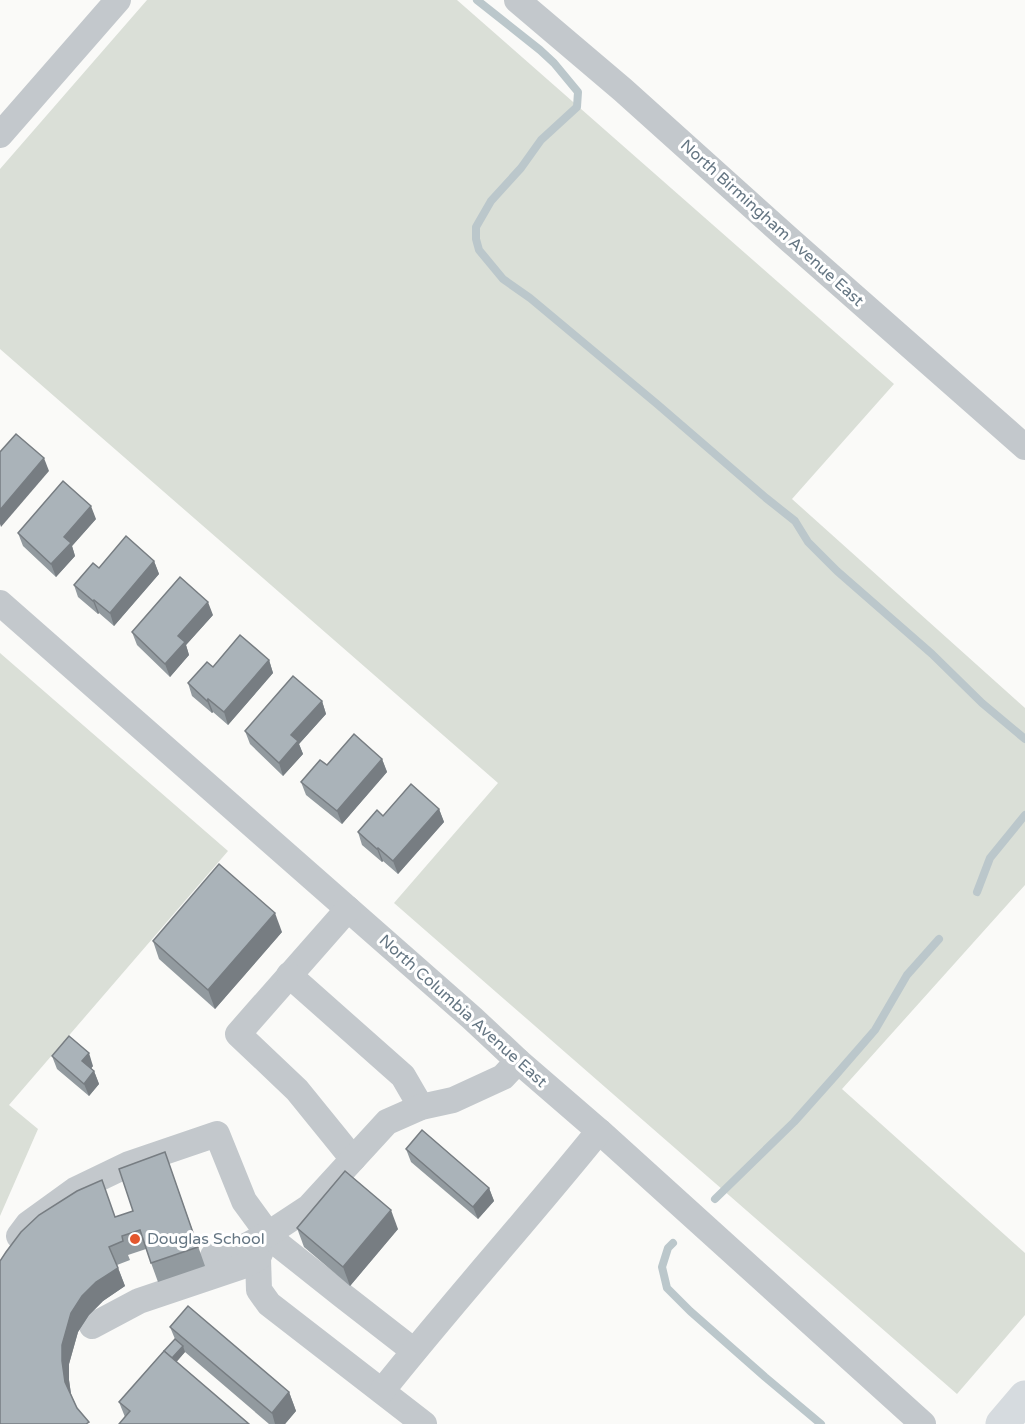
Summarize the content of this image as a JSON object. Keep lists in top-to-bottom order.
{
  "streets": {
    "street": ["North Birmingham Avenue East", "North Columbia Avenue East"]
  },
  "places": ["Douglas School"]
}
